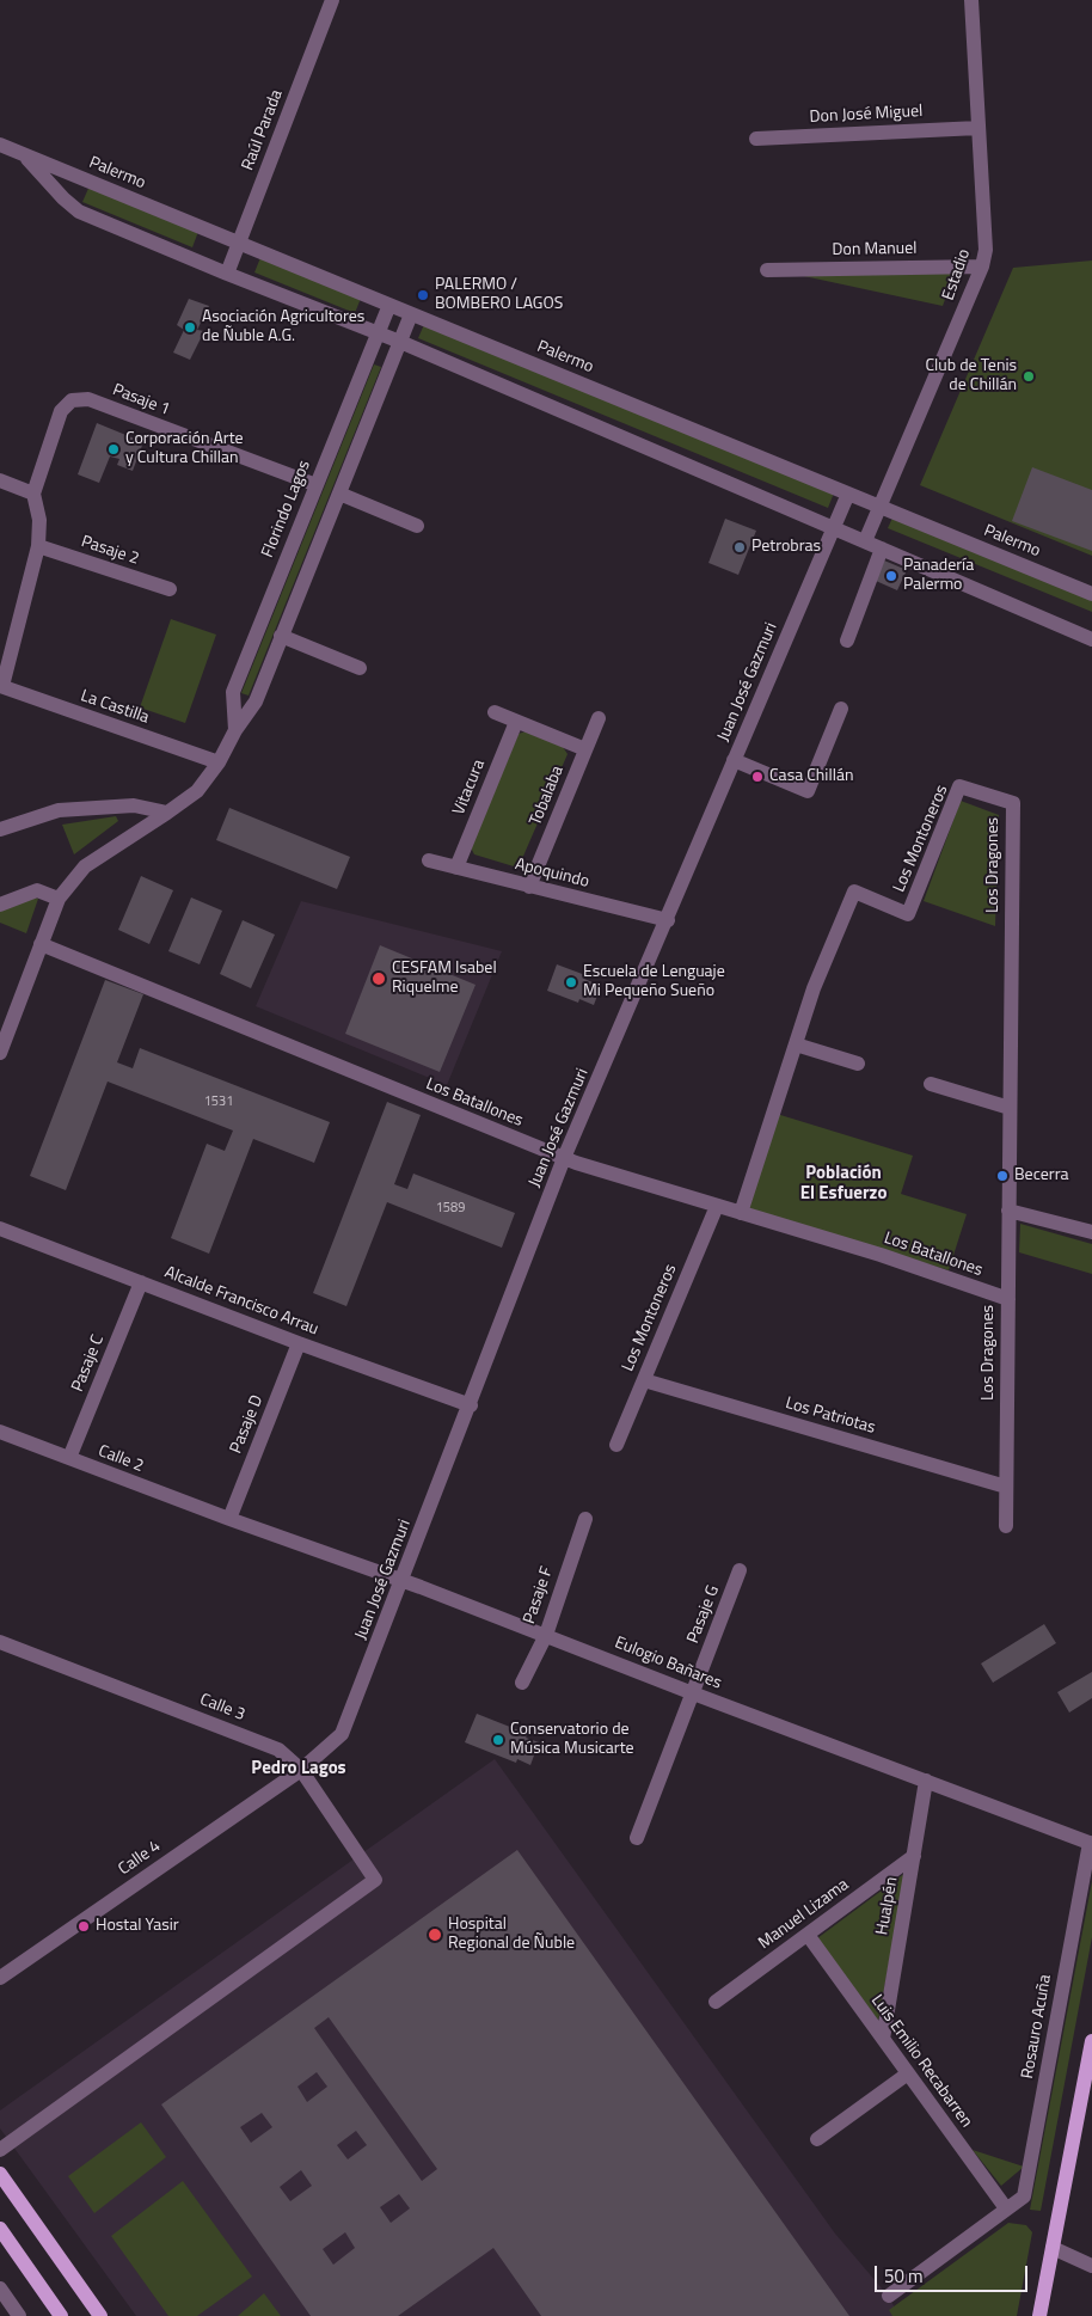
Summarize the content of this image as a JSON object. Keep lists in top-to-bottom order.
{
  "streets": {
    "street": [
      "Don José Miguel",
      "Raúl Parada",
      "Palermo",
      "Don Manuel",
      "Estadio",
      "Pasaje 1",
      "Florindo Lagos",
      "Pasaje 2",
      "Juan José Gazmuri",
      "La Castilla",
      "Vitacura",
      "Tobalaba",
      "Los Montoneros",
      "Los Dragones",
      "Apoquindo",
      "Los Batallones",
      "Alcalde Francisco Arrau",
      "Pasaje C",
      "Los Patriotas",
      "Pasaje D",
      "Calle 2",
      "Pasaje F",
      "Pasaje G",
      "Eulogio Bañares",
      "Calle 3",
      "Calle 4",
      "Hualpén",
      "Manuel Lizama",
      "Rosauro Acuña",
      "Luis Emilio Recabarren"
    ]
  },
  "crossings": [
    ["Don José Miguel", "Estadio"],
    ["Raúl Parada", "Palermo"],
    ["Palermo", "Estadio"],
    ["Palermo", "Florindo Lagos"],
    ["Palermo", "Juan José Gazmuri"],
    ["Don Manuel", "Estadio"],
    ["Pasaje 1", "Florindo Lagos"],
    ["Juan José Gazmuri", "Apoquindo"],
    ["Juan José Gazmuri", "Los Batallones"],
    ["Juan José Gazmuri", "Alcalde Francisco Arrau"],
    ["Juan José Gazmuri", "Eulogio Bañares"],
    ["Juan José Gazmuri", "Calle 3"],
    ["Juan José Gazmuri", "Calle 4"],
    ["Vitacura", "Apoquindo"],
    ["Tobalaba", "Apoquindo"],
    ["Los Montoneros", "Los Dragones"],
    ["Los Montoneros", "Los Batallones"],
    ["Los Montoneros", "Los Patriotas"],
    ["Los Dragones", "Los Batallones"],
    ["Los Dragones", "Los Patriotas"],
    ["Alcalde Francisco Arrau", "Pasaje C"],
    ["Alcalde Francisco Arrau", "Pasaje D"],
    ["Pasaje C", "Calle 2"],
    ["Pasaje D", "Calle 2"],
    ["Pasaje D", "Eulogio Bañares"],
    ["Calle 2", "Eulogio Bañares"],
    ["Pasaje F", "Eulogio Bañares"],
    ["Pasaje G", "Eulogio Bañares"],
    ["Eulogio Bañares", "Hualpén"],
    ["Eulogio Bañares", "Rosauro Acuña"],
    ["Calle 3", "Calle 4"],
    ["Hualpén", "Manuel Lizama"],
    ["Hualpén", "Luis Emilio Recabarren"],
    ["Manuel Lizama", "Luis Emilio Recabarren"],
    ["Rosauro Acuña", "Luis Emilio Recabarren"]
  ],
  "districts": ["Población El Esfuerzo", "Pedro Lagos"],
  "places": [
    "PALERMO / BOMBERO LAGOS",
    "Asociación Agricultores de Ñuble A.G.",
    "Club de Tenis de Chillán",
    "Corporación Arte y Cultura Chillan",
    "Petrobras",
    "Panadería Palermo",
    "Casa Chillán",
    "CESFAM Isabel Riquelme",
    "Escuela de Lenguaje Mi Pequeño Sueño",
    "Becerra",
    "Conservatorio de Música Musicarte",
    "Hostal Yasir",
    "Hospital Regional de Ñuble"
  ],
  "house_numbers": ["1531", "1589"],
  "scale_bar": "50 m"
}
